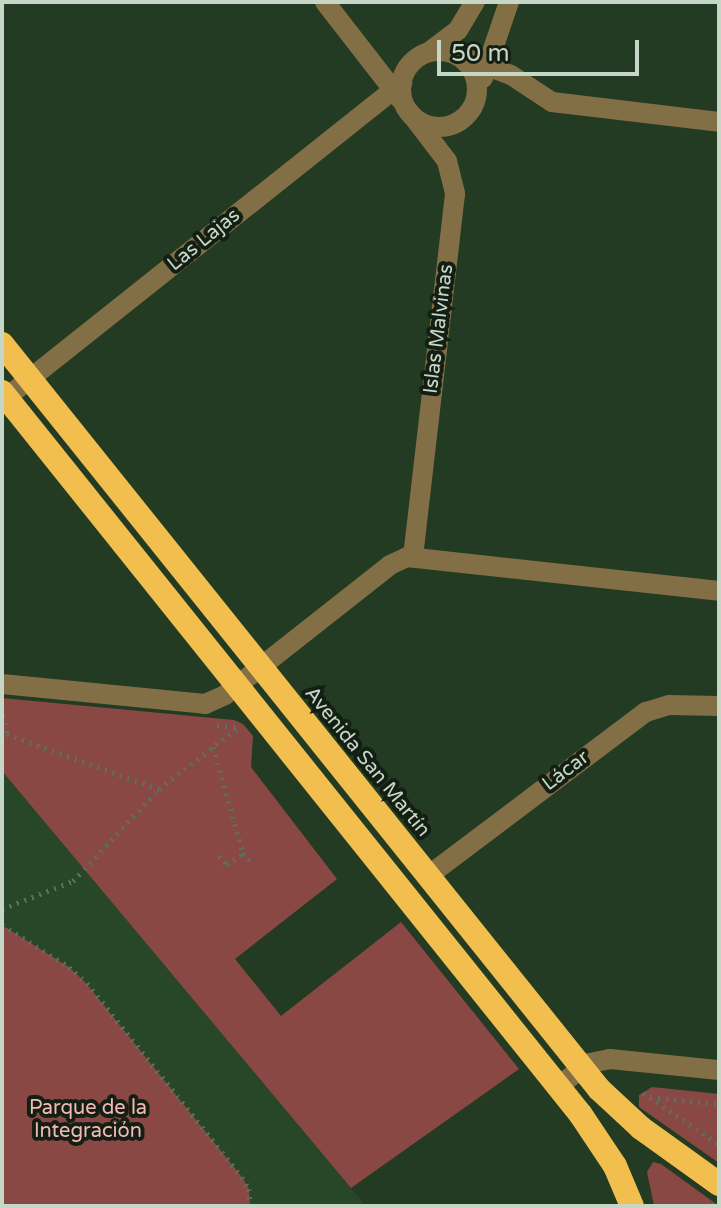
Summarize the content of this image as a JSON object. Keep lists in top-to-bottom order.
{
  "streets": {
    "highway": ["Avenida San Martín"],
    "street": ["Las Lajas", "Islas Malvinas", "Lácar"]
  },
  "crossings": [
    ["Las Lajas", "Islas Malvinas"],
    ["Las Lajas", "Avenida San Martín"],
    ["Avenida San Martín", "Lácar"]
  ],
  "parks": ["Parque de la Integración"],
  "scale_bar": "50 m"
}
